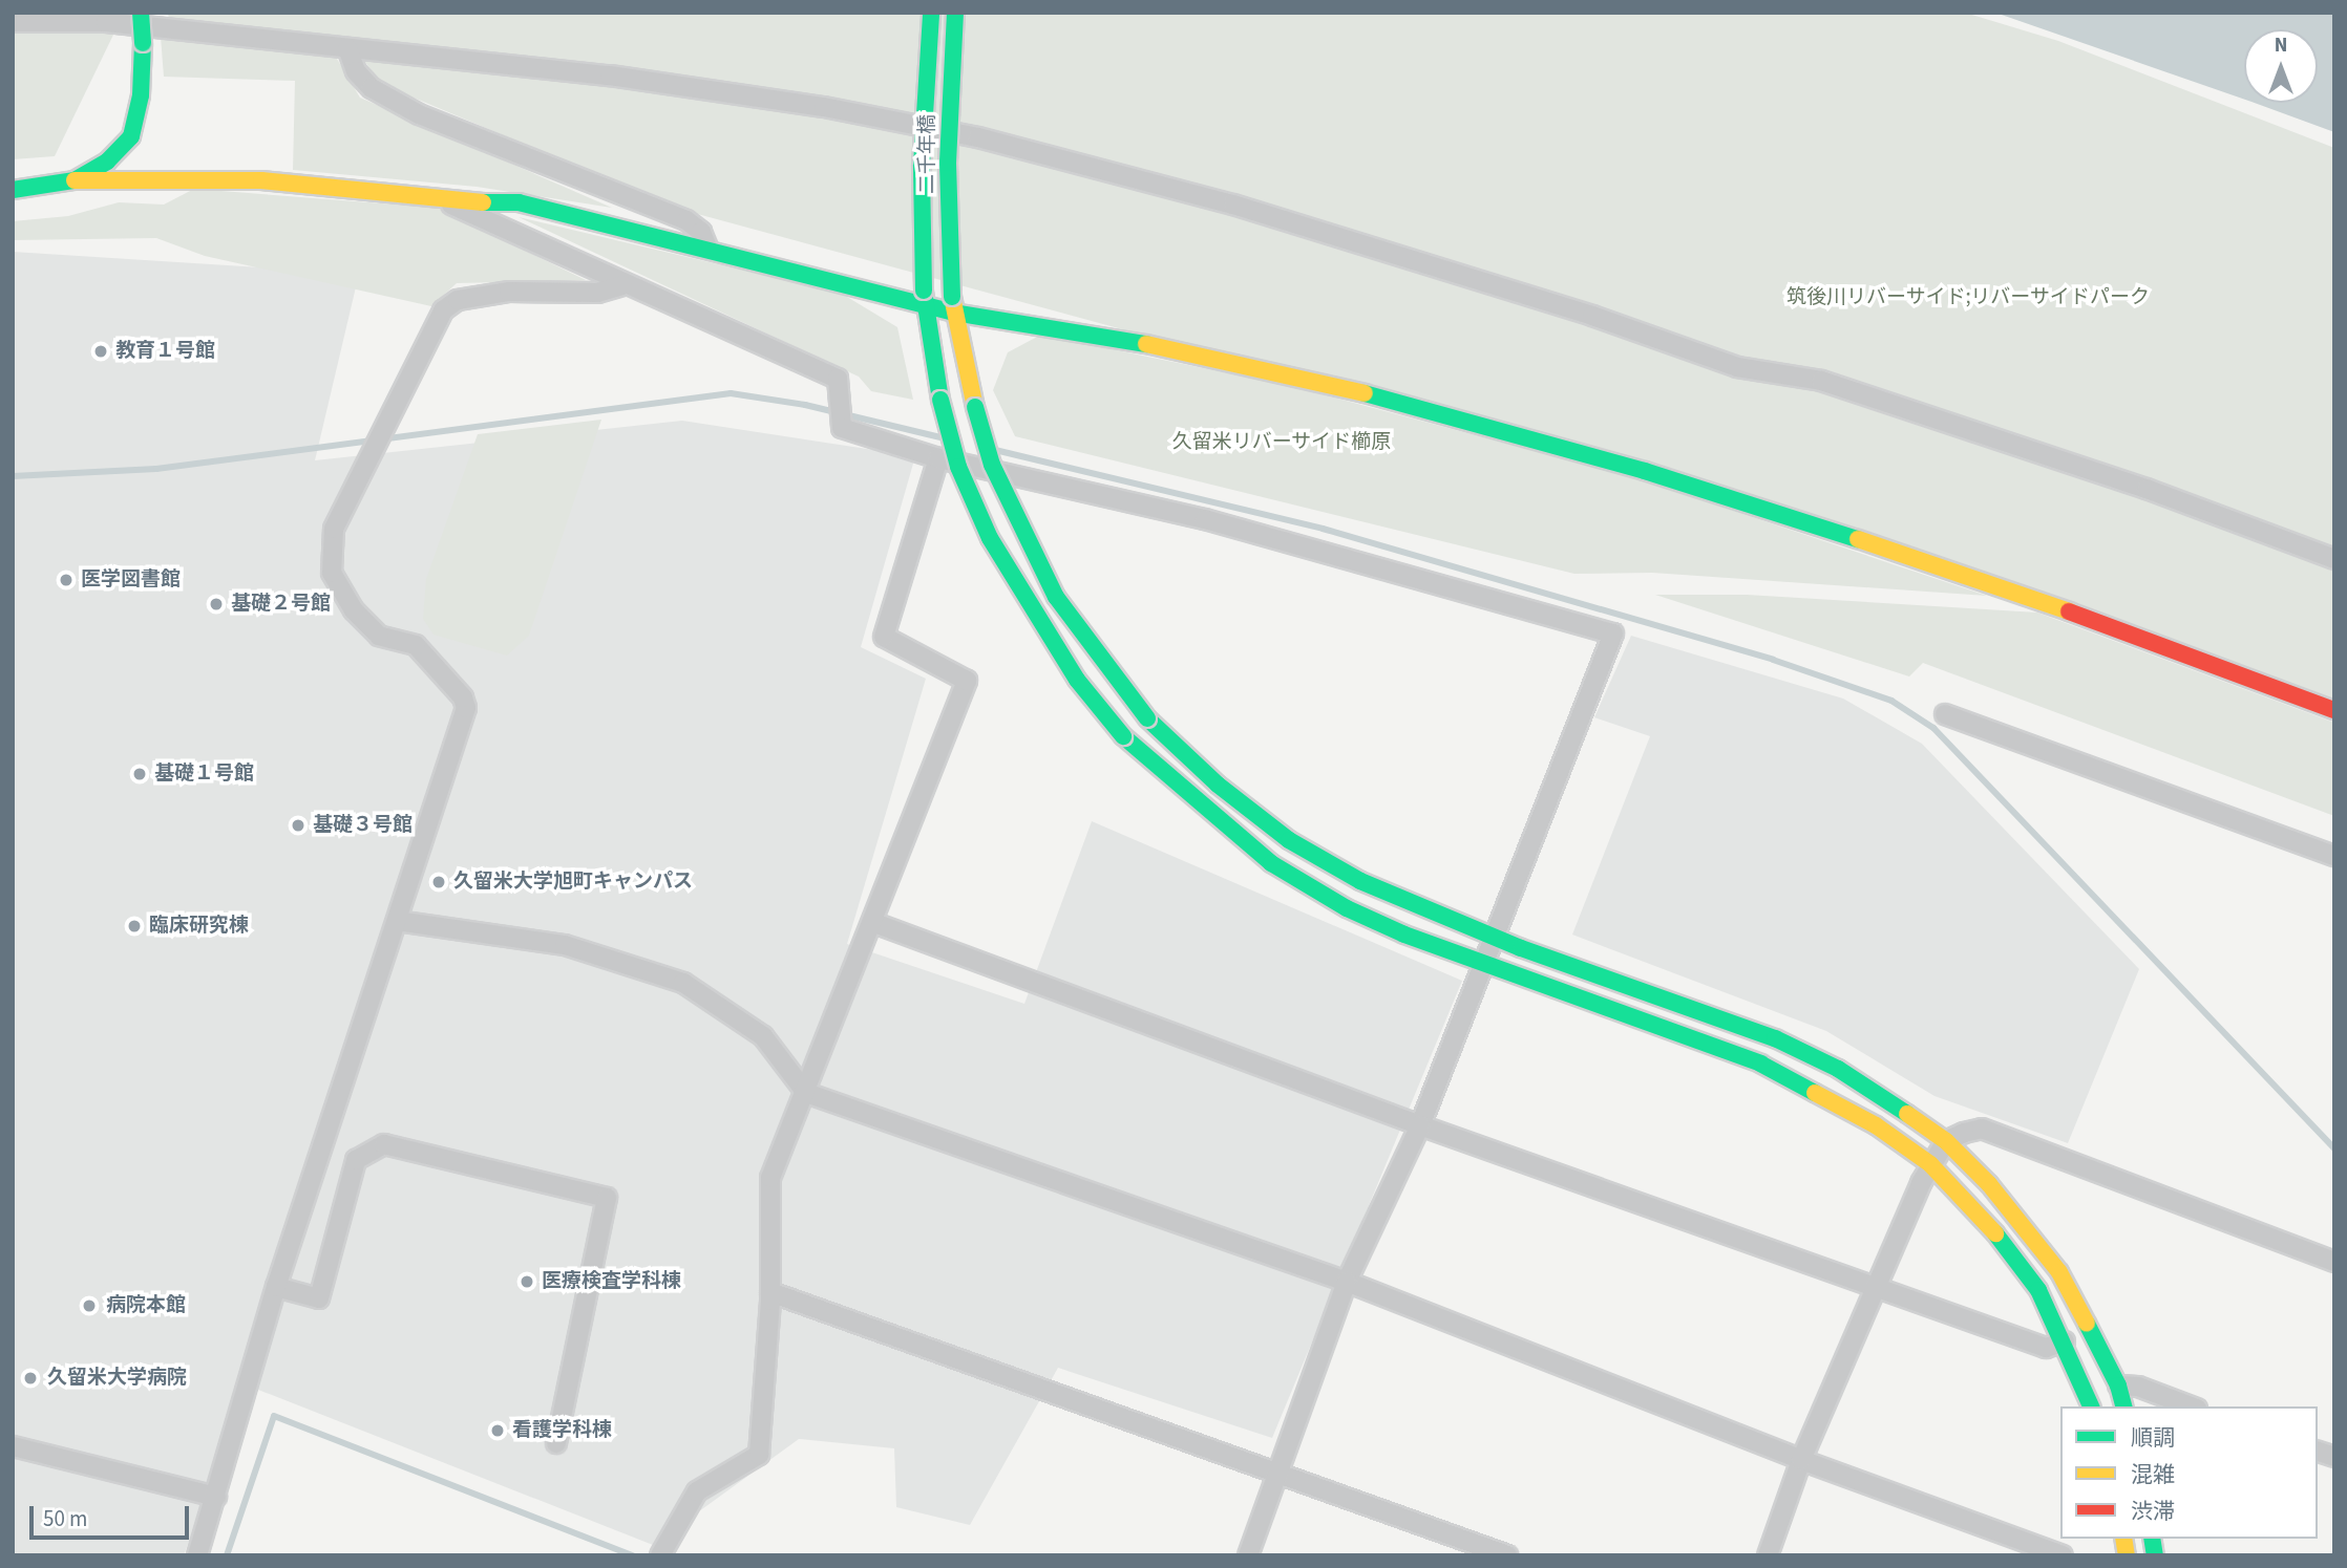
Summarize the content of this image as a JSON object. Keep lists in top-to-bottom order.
{
  "streets": {
    "street": ["二千年橋"]
  },
  "parks": ["筑後川リバーサイド;リバーサイドパーク", "久留米リバーサイド櫛原"],
  "places": [
    "教育１号館",
    "医学図書館",
    "基礎２号館",
    "基礎１号館",
    "基礎３号館",
    "久留米大学旭町キャンパス",
    "臨床研究棟",
    "医療検査学科棟",
    "病院本館",
    "久留米大学病院",
    "看護学科棟"
  ],
  "legend": ["順調", "混雑", "渋滞"],
  "scale_bar": "50 m",
  "north": "top"
}
